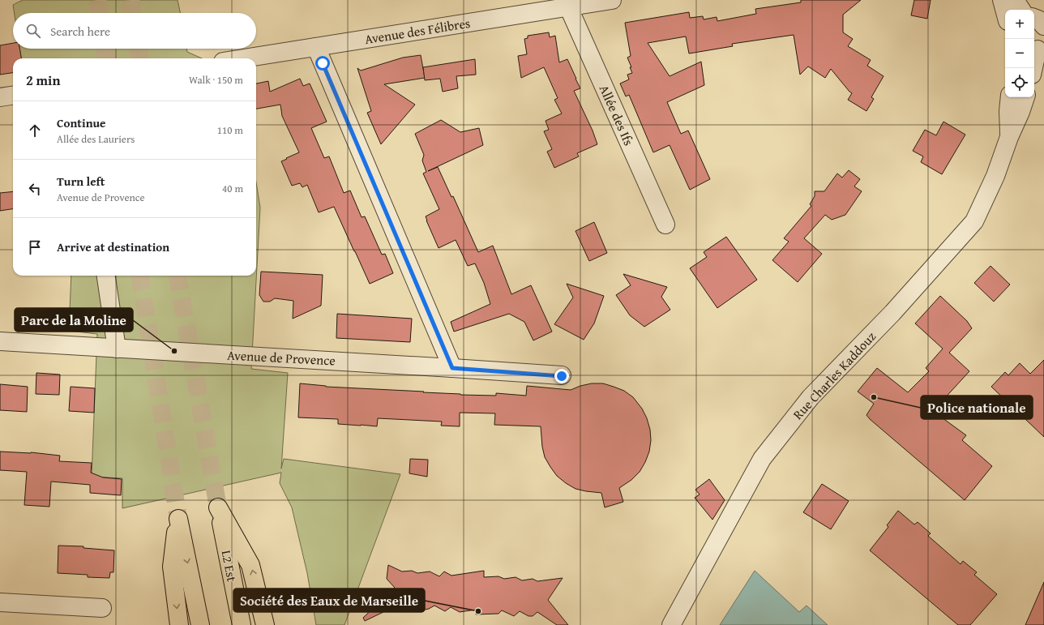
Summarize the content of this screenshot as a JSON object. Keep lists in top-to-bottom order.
{
  "streets": {
    "highway": ["L2 Est"],
    "street": [
      "Avenue des Félibres",
      "Allée des Ifs",
      "Avenue de Provence",
      "Rue Charles Kaddouz"
    ]
  },
  "crossings": [
    ["Avenue des Félibres", "Allée des Ifs"]
  ],
  "places": ["Parc de la Moline", "Police nationale", "Société des Eaux de Marseille"],
  "page": {
    "map_buttons": ["+", "−"],
    "search": "Search here",
    "heading": ["2 min", "Walk · 150 m"],
    "list": [
      ["Continue", "Allée des Lauriers", "110 m"],
      ["Turn left", "Avenue de Provence", "40 m"],
      "Arrive at destination"
    ]
  }
}
